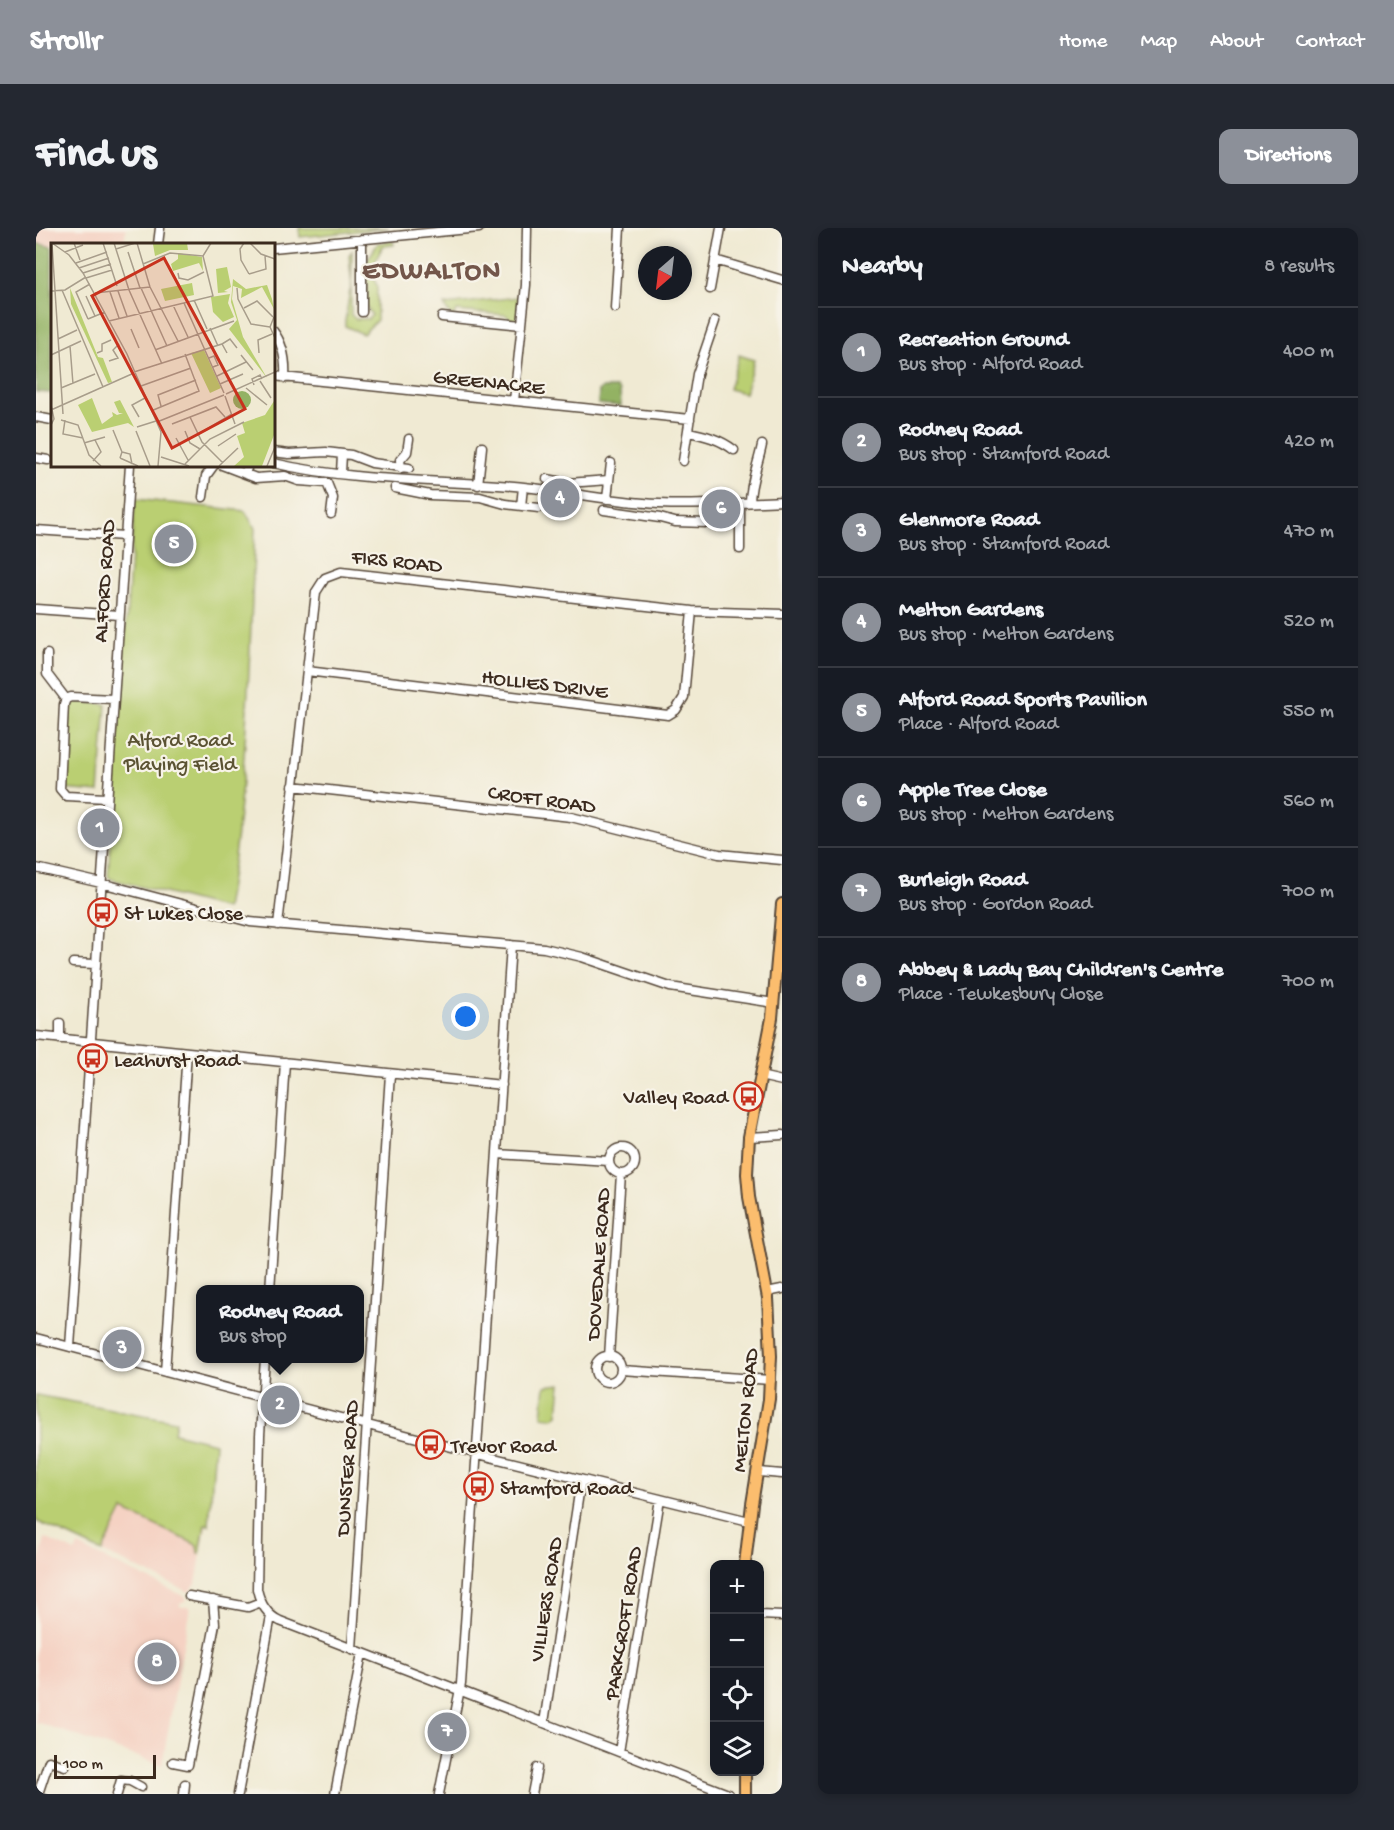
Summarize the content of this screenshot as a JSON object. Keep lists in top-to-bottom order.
{
  "streets": {
    "main road": ["MELTON ROAD"],
    "street": [
      "GREENACRE",
      "FIRS ROAD",
      "ALFORD ROAD",
      "HOLLIES DRIVE",
      "CROFT ROAD",
      "DOVEDALE ROAD",
      "DUNSTER ROAD",
      "VILLIERS ROAD",
      "PARKCROFT ROAD"
    ]
  },
  "crossings": [
    ["FIRS ROAD", "HOLLIES DRIVE"],
    ["FIRS ROAD", "CROFT ROAD"],
    ["DOVEDALE ROAD", "MELTON ROAD"]
  ],
  "districts": ["EDWALTON"],
  "parks": ["Alford Road Playing Field"],
  "places": {
    "bus stop": [
      "St Lukes Close",
      "Leahurst Road",
      "Valley Road",
      "Trevor Road",
      "Stamford Road"
    ]
  },
  "scale_bar": "100 m",
  "north": "bottom left",
  "page": {
    "header": "Strollr",
    "nav": [
      "Home",
      "Map",
      "About",
      "Contact"
    ],
    "buttons": "Directions",
    "title": "Find us",
    "heading": ["Nearby", "8 results"],
    "list": [
      {
        "mark": "1",
        "name": "Recreation Ground",
        "note": "Bus stop · Alford Road",
        "value": "400 m"
      },
      {
        "mark": "2",
        "name": "Rodney Road",
        "note": "Bus stop · Stamford Road",
        "value": "420 m"
      },
      {
        "mark": "3",
        "name": "Glenmore Road",
        "note": "Bus stop · Stamford Road",
        "value": "470 m"
      },
      {
        "mark": "4",
        "name": "Melton Gardens",
        "note": "Bus stop · Melton Gardens",
        "value": "520 m"
      },
      {
        "mark": "5",
        "name": "Alford Road Sports Pavilion",
        "note": "Place · Alford Road",
        "value": "550 m"
      },
      {
        "mark": "6",
        "name": "Apple Tree Close",
        "note": "Bus stop · Melton Gardens",
        "value": "560 m"
      },
      {
        "mark": "7",
        "name": "Burleigh Road",
        "note": "Bus stop · Gordon Road",
        "value": "700 m"
      },
      {
        "mark": "8",
        "name": "Abbey & Lady Bay Children's Centre",
        "note": "Place · Tewkesbury Close",
        "value": "700 m"
      }
    ],
    "pins": [
      "4",
      "6",
      "5",
      "1",
      "3",
      "2",
      "8",
      "7"
    ],
    "popup": ["Rodney Road", "Bus stop"],
    "map_buttons": ["+", "−"],
    "scale": "100 m"
  }
}
